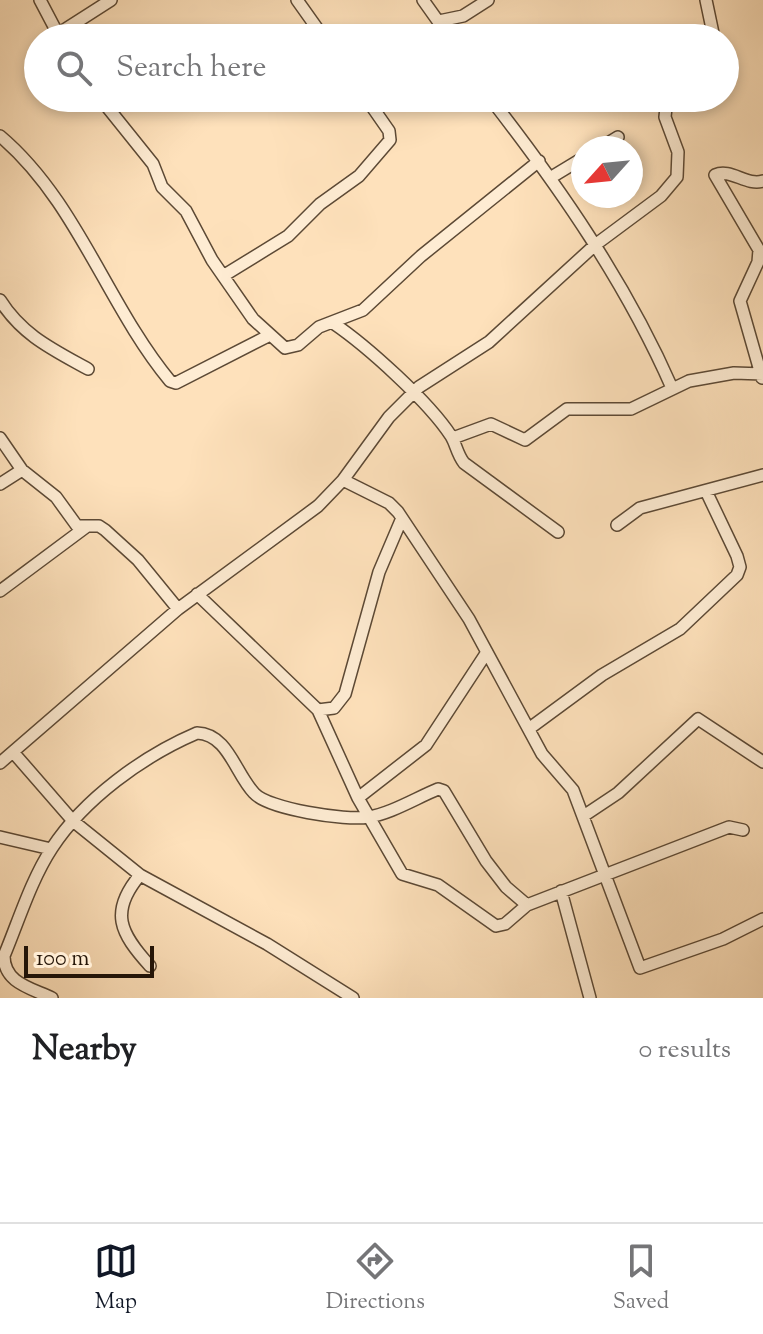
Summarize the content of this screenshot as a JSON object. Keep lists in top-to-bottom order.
{
  "scale_bar": "100 m",
  "north": "bottom left",
  "page": {
    "search": "Search here",
    "scale": "100 m",
    "heading": ["Nearby", "0 results"],
    "nav": ["Map", "Directions", "Saved"]
  }
}
